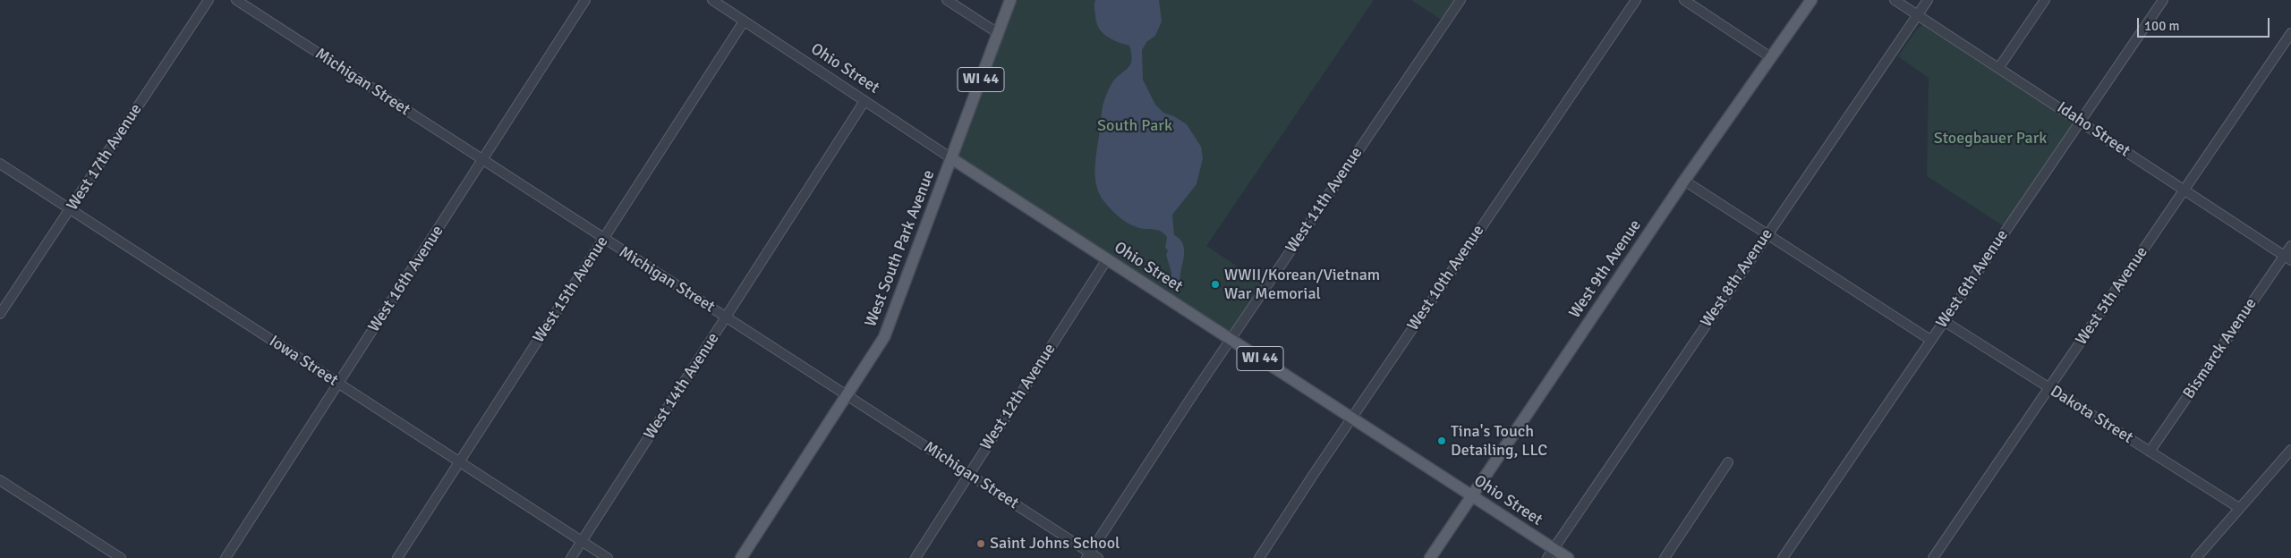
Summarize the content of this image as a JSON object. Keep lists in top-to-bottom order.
{
  "streets": {
    "main road": [
      "Ohio Street",
      "WI 44",
      "West South Park Avenue",
      "West 9th Avenue"
    ],
    "street": [
      "Michigan Street",
      "Idaho Street",
      "West 17th Avenue",
      "West 11th Avenue",
      "West 10th Avenue",
      "West 8th Avenue",
      "West 16th Avenue",
      "West 6th Avenue",
      "West 15th Avenue",
      "West 5th Avenue",
      "Bismarck Avenue",
      "Iowa Street",
      "West 14th Avenue",
      "West 12th Avenue",
      "Dakota Street"
    ]
  },
  "crossings": [
    ["Ohio Street", "West 11th Avenue"],
    ["Ohio Street", "West South Park Avenue"],
    ["Ohio Street", "West 9th Avenue"],
    ["Ohio Street", "West 10th Avenue"],
    ["Ohio Street", "West 8th Avenue"],
    ["Ohio Street", "West 15th Avenue"],
    ["Ohio Street", "West 14th Avenue"],
    ["Ohio Street", "West 12th Avenue"],
    ["Michigan Street", "West 11th Avenue"],
    ["Michigan Street", "West South Park Avenue"],
    ["Michigan Street", "West 16th Avenue"],
    ["Michigan Street", "West 15th Avenue"],
    ["Michigan Street", "West 14th Avenue"],
    ["Michigan Street", "West 12th Avenue"],
    ["Idaho Street", "West 8th Avenue"],
    ["Idaho Street", "West 6th Avenue"],
    ["Idaho Street", "West 5th Avenue"],
    ["Idaho Street", "Bismarck Avenue"],
    ["West 17th Avenue", "Iowa Street"],
    ["West 16th Avenue", "Iowa Street"],
    ["West 6th Avenue", "Dakota Street"],
    ["West 15th Avenue", "Iowa Street"],
    ["West 5th Avenue", "Dakota Street"],
    ["Bismarck Avenue", "Dakota Street"],
    ["Iowa Street", "West 14th Avenue"]
  ],
  "parks": ["South Park", "Stoegbauer Park"],
  "places": ["WWII/Korean/Vietnam War Memorial", "Tina's Touch Detailing, LLC", "Saint Johns School"],
  "scale_bar": "100 m"
}
